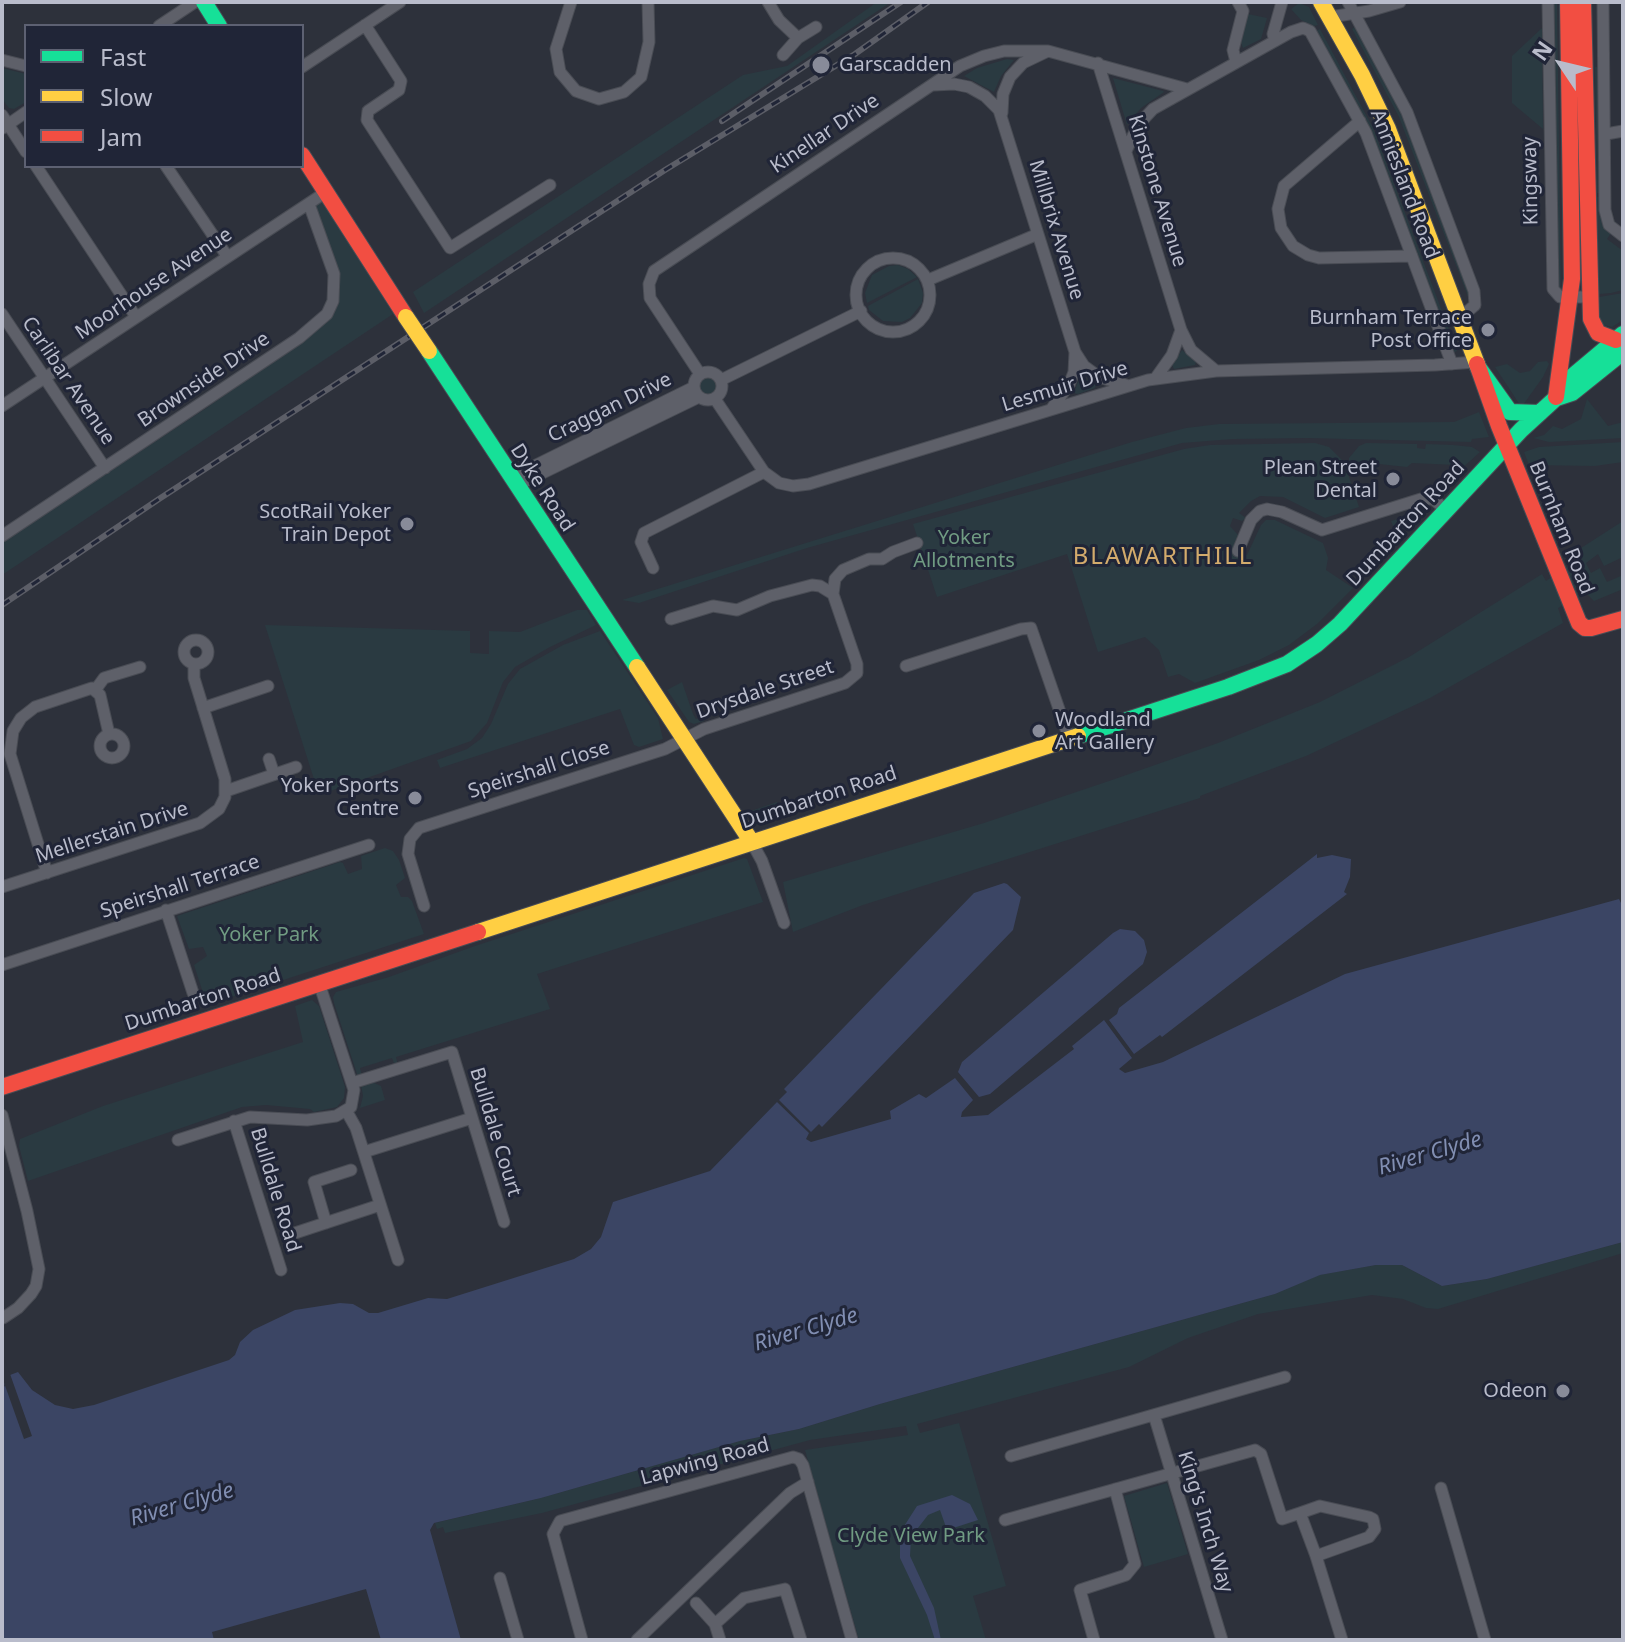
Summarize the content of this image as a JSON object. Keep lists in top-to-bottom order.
{
  "streets": {
    "street": [
      "Kinellar Drive",
      "Kingsway",
      "Anniesland Road",
      "Kinstone Avenue",
      "Millbrix Avenue",
      "Moorhouse Avenue",
      "Brownside Drive",
      "Carlibar Avenue",
      "Lesmuir Drive",
      "Craggan Drive",
      "Dyke Road",
      "Dumbarton Road",
      "Burnham Road",
      "Drysdale Street",
      "Speirshall Close",
      "Mellerstain Drive",
      "Speirshall Terrace",
      "Bulldale Court",
      "Bulldale Road",
      "Lapwing Road",
      "King's Inch Way"
    ]
  },
  "crossings": [
    ["Kinellar Drive", "Kinstone Avenue"],
    ["Kinellar Drive", "Millbrix Avenue"],
    ["Kinellar Drive", "Craggan Drive"],
    ["Kingsway", "Dumbarton Road"],
    ["Anniesland Road", "Lesmuir Drive"],
    ["Anniesland Road", "Dumbarton Road"],
    ["Anniesland Road", "Burnham Road"],
    ["Kinstone Avenue", "Lesmuir Drive"],
    ["Millbrix Avenue", "Lesmuir Drive"],
    ["Moorhouse Avenue", "Brownside Drive"],
    ["Moorhouse Avenue", "Carlibar Avenue"],
    ["Moorhouse Avenue", "Dyke Road"],
    ["Brownside Drive", "Carlibar Avenue"],
    ["Craggan Drive", "Dyke Road"],
    ["Dyke Road", "Dumbarton Road"],
    ["Dyke Road", "Drysdale Street"],
    ["Dyke Road", "Speirshall Close"],
    ["Dumbarton Road", "Burnham Road"],
    ["Drysdale Street", "Speirshall Close"]
  ],
  "districts": ["BLAWARTHILL"],
  "water": ["River Clyde"],
  "parks": ["Yoker Allotments", "Yoker Park", "Clyde View Park"],
  "places": [
    "Garscadden",
    "Burnham Terrace Post Office",
    "Plean Street Dental",
    "ScotRail Yoker Train Depot",
    "Woodland Art Gallery",
    "Yoker Sports Centre",
    "Odeon"
  ],
  "legend": ["Fast", "Slow", "Jam"],
  "north": "top left"
}
